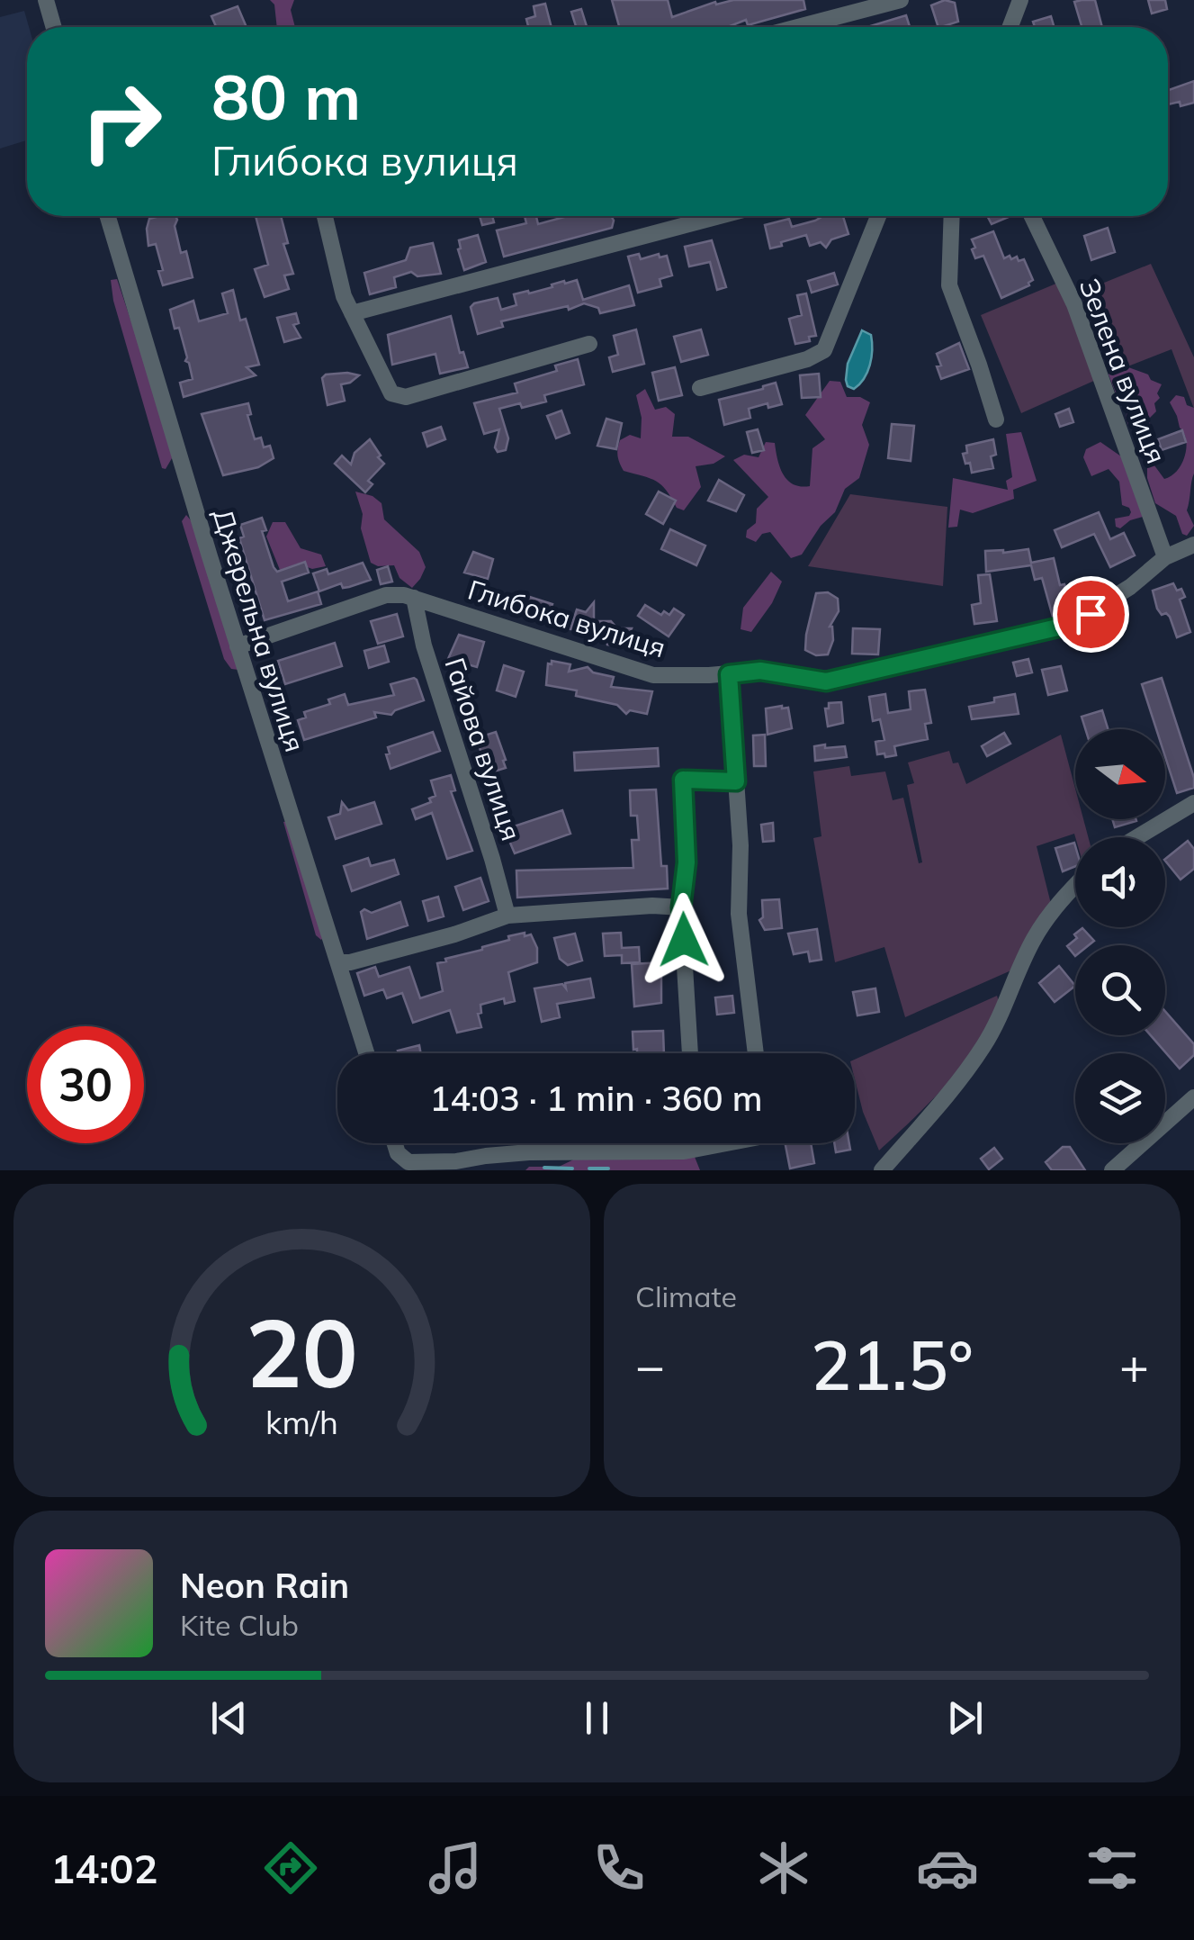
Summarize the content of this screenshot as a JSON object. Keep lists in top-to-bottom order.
{
  "streets": {
    "street": [
      "Зелена вулиця",
      "Глибока вулиця",
      "Джерельна вулиця",
      "Гайова вулиця"
    ]
  },
  "crossings": [
    ["Зелена вулиця", "Глибока вулиця"],
    ["Глибока вулиця", "Гайова вулиця"]
  ],
  "north": "right",
  "page": {
    "turn": ["80 m", "Глибока вулиця"],
    "limit": "30",
    "trip": "14:03 · 1 min · 360 m",
    "tile": "Climate",
    "heat": ["−", "21.5°", "+"],
    "song": ["Neon Rain", "Kite Club"],
    "tabs": "14:02",
    "gauge": ["20", "km/h"]
  }
}
